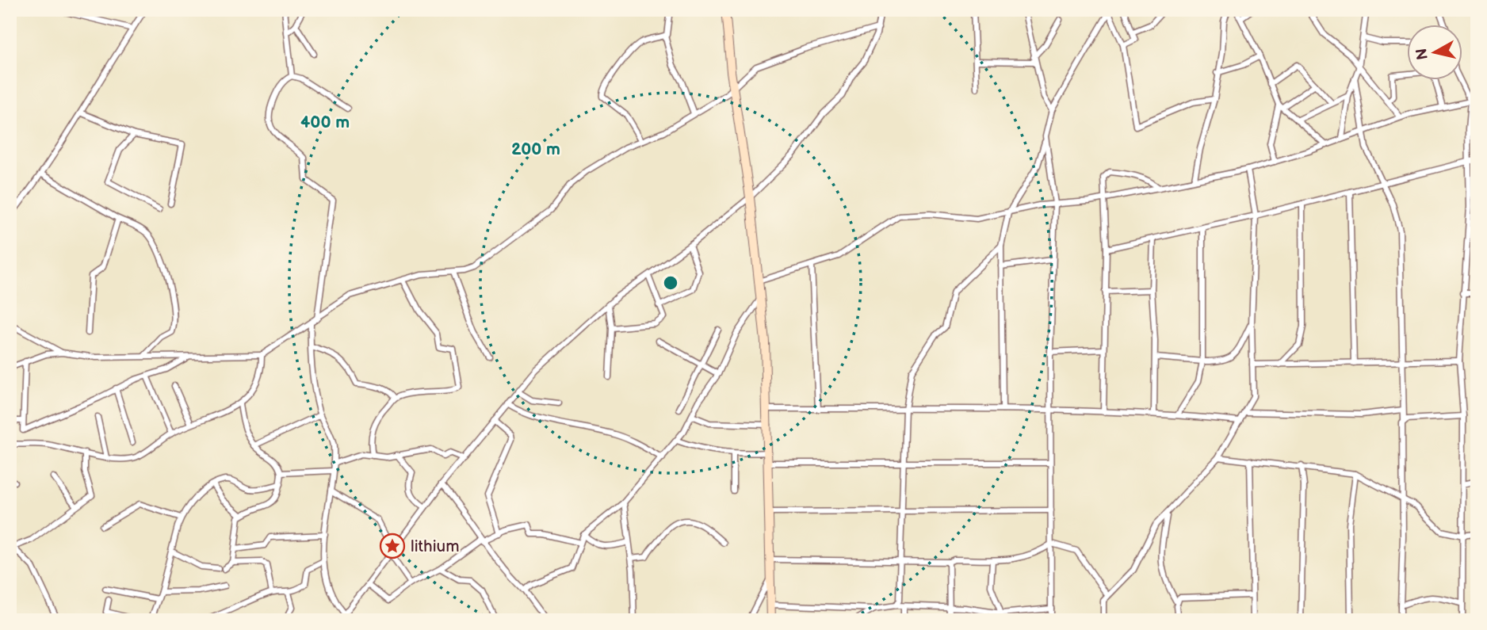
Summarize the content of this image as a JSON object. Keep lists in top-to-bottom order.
{
  "places": {
    "place": ["lithium"]
  },
  "north": "left",
  "rings": ["400 m", "200 m"]
}
